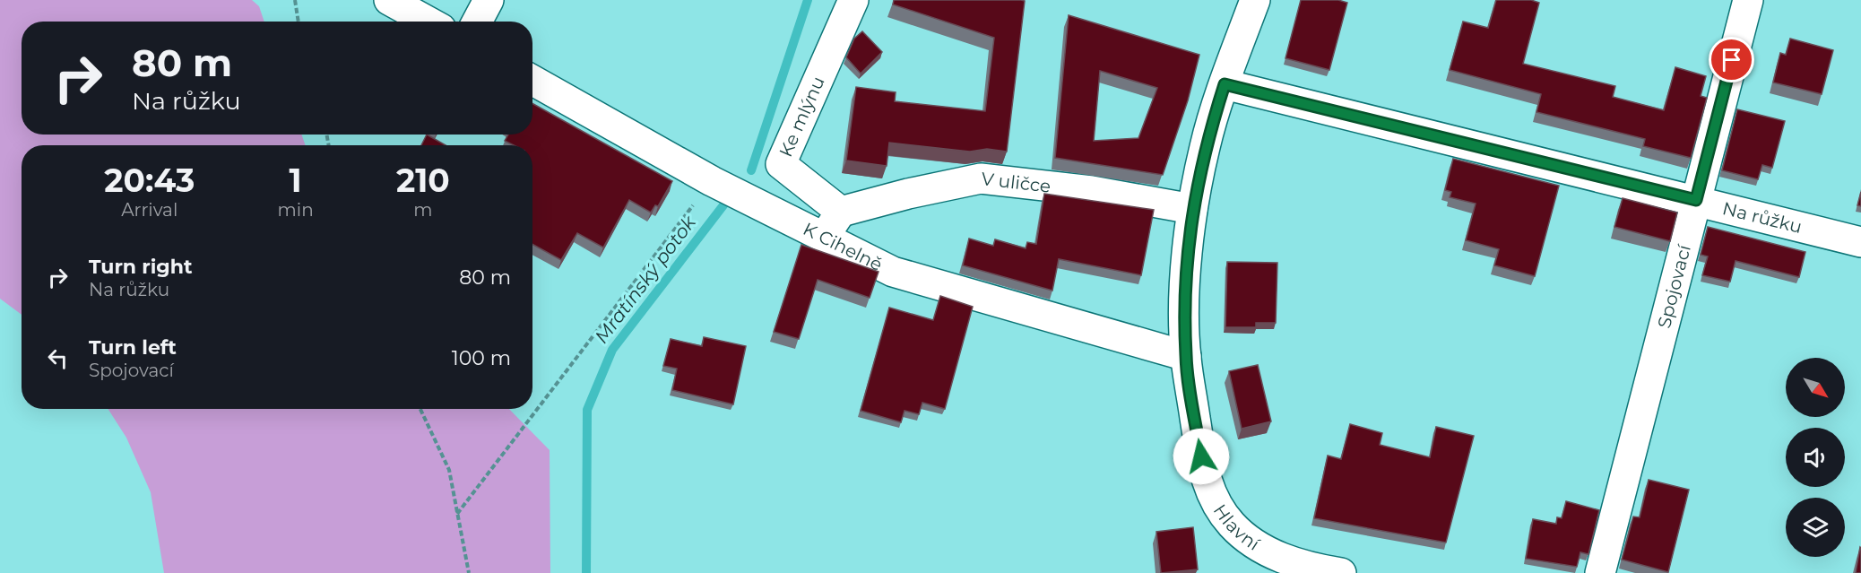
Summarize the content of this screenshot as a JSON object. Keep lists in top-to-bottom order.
{
  "streets": {
    "street": [
      "Ke mlýnu",
      "V uličce",
      "Na růžku",
      "K Cihelně",
      "Spojovací",
      "Hlavní"
    ]
  },
  "crossings": [
    ["Ke mlýnu", "V uličce"],
    ["V uličce", "Hlavní"],
    ["Na růžku", "Spojovací"],
    ["Na růžku", "Hlavní"],
    ["K Cihelně", "Hlavní"]
  ],
  "water": ["Mratínský potok"],
  "north": "bottom right",
  "page": {
    "turn": ["80 m", "Na růžku"],
    "eta": [
      "20:43",
      "Arrival",
      "1",
      "min",
      "210",
      "m"
    ],
    "list": [
      {
        "name": "Turn right",
        "note": "Na růžku",
        "value": "80 m"
      },
      {
        "name": "Turn left",
        "note": "Spojovací",
        "value": "100 m"
      }
    ]
  }
}
